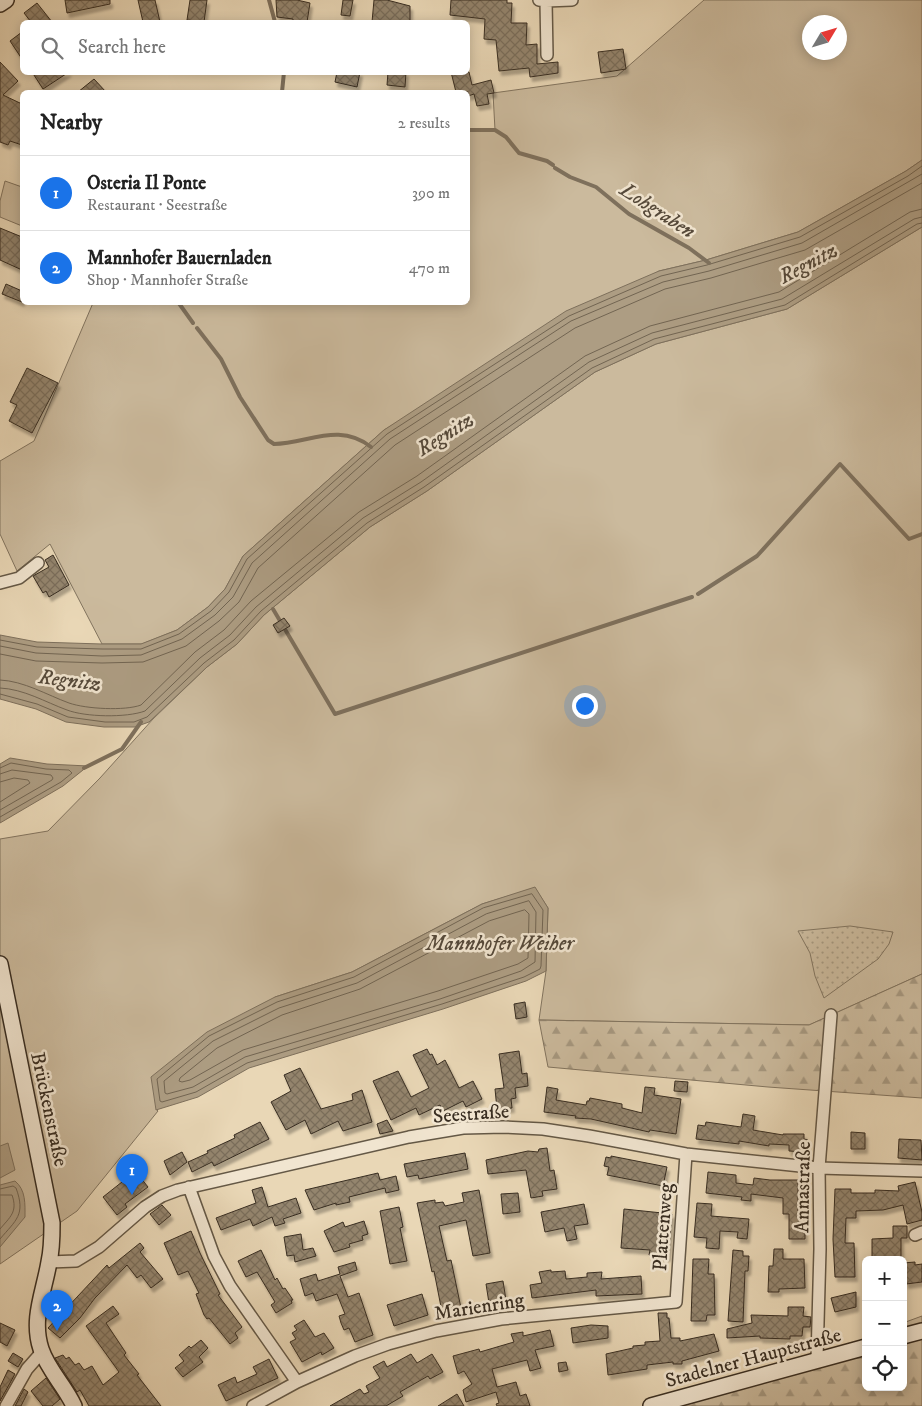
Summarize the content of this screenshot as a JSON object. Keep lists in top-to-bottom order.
{
  "streets": {
    "main road": ["Brückenstraße", "Stadelner Hauptstraße"],
    "street": [
      "Seestraße",
      "Annastraße",
      "Plattenweg",
      "Marienring"
    ]
  },
  "crossings": [
    ["Brückenstraße", "Seestraße"],
    ["Seestraße", "Annastraße"],
    ["Seestraße", "Plattenweg"],
    ["Annastraße", "Stadelner Hauptstraße"],
    ["Plattenweg", "Marienring"]
  ],
  "water": ["Lohgraben", "Regnitz", "Mannhofer Weiher"],
  "north": "top right",
  "page": {
    "search": "Search here",
    "heading": ["Nearby", "2 results"],
    "list": [
      {
        "mark": "1",
        "name": "Osteria Il Ponte",
        "note": "Restaurant · Seestraße",
        "value": "390 m"
      },
      {
        "mark": "2",
        "name": "Mannhofer Bauernladen",
        "note": "Shop · Mannhofer Straße",
        "value": "470 m"
      }
    ],
    "pins": ["1", "2"],
    "map_buttons": ["+", "−"]
  }
}
